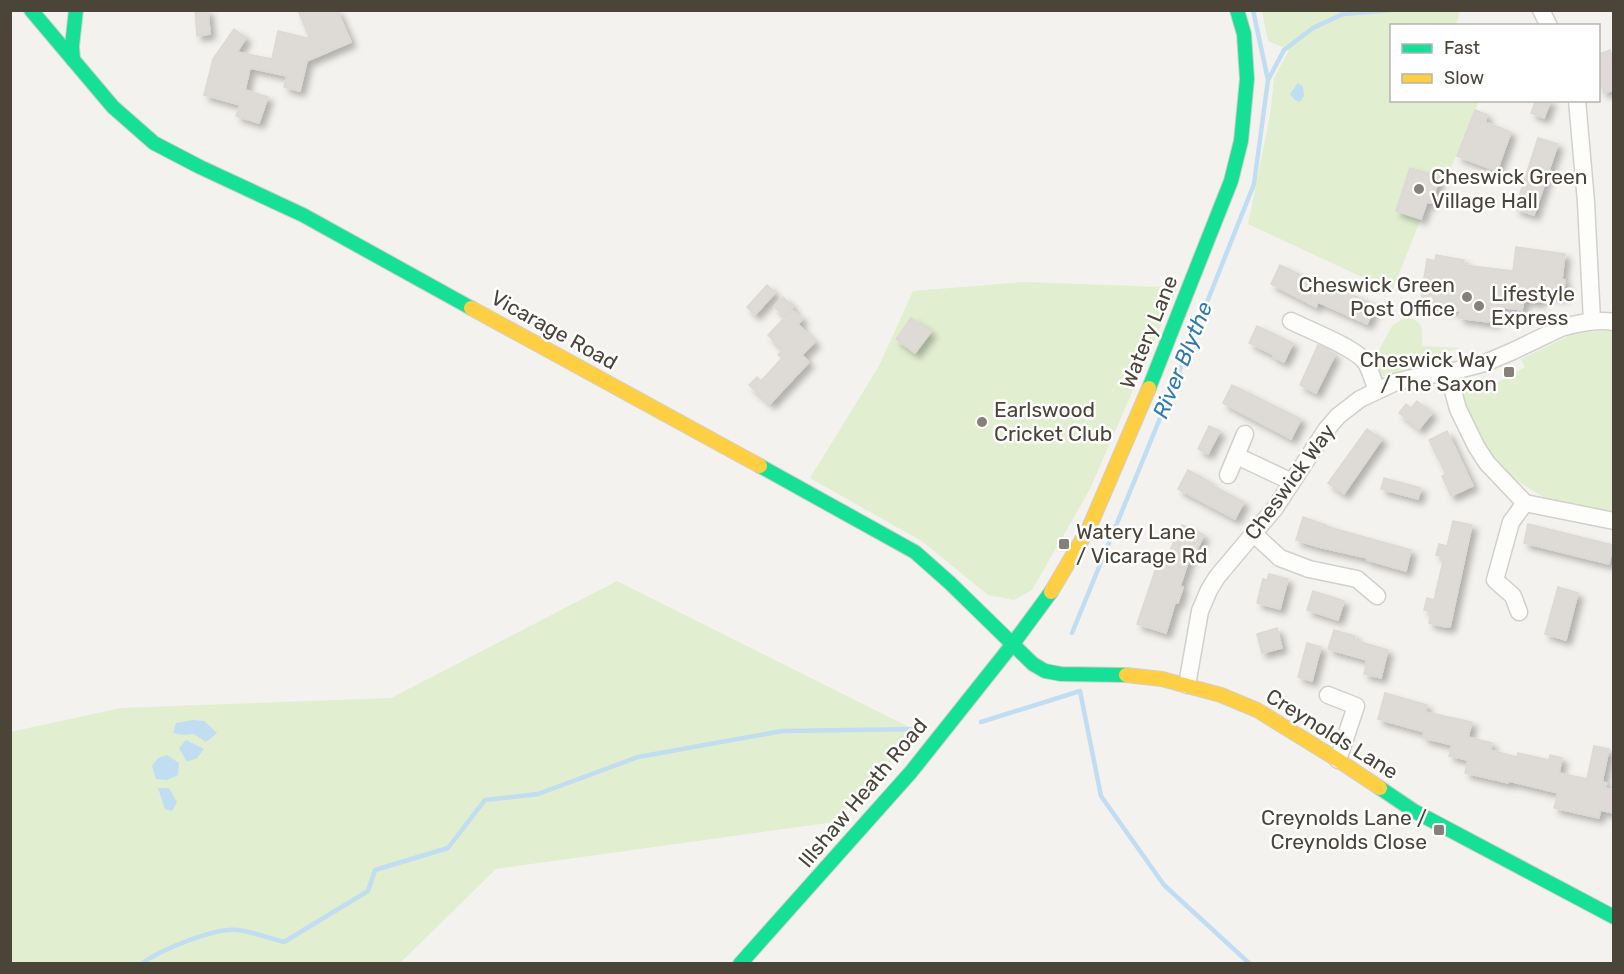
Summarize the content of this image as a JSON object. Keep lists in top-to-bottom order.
{
  "streets": {
    "street": [
      "Vicarage Road",
      "Watery Lane",
      "Cheswick Way",
      "Creynolds Lane",
      "Illshaw Heath Road"
    ]
  },
  "crossings": [
    ["Vicarage Road", "Watery Lane"],
    ["Vicarage Road", "Creynolds Lane"],
    ["Vicarage Road", "Illshaw Heath Road"],
    ["Watery Lane", "Creynolds Lane"],
    ["Watery Lane", "Illshaw Heath Road"],
    ["Cheswick Way", "Creynolds Lane"],
    ["Creynolds Lane", "Illshaw Heath Road"]
  ],
  "water": ["River Blythe"],
  "places": {
    "other": [
      "Cheswick Green Village Hall",
      "Cheswick Green Post Office",
      "Lifestyle Express",
      "Earlswood Cricket Club"
    ],
    "transit": ["Cheswick Way / The Saxon", "Watery Lane / Vicarage Rd", "Creynolds Lane / Creynolds Close"]
  },
  "legend": ["Fast", "Slow"]
}
